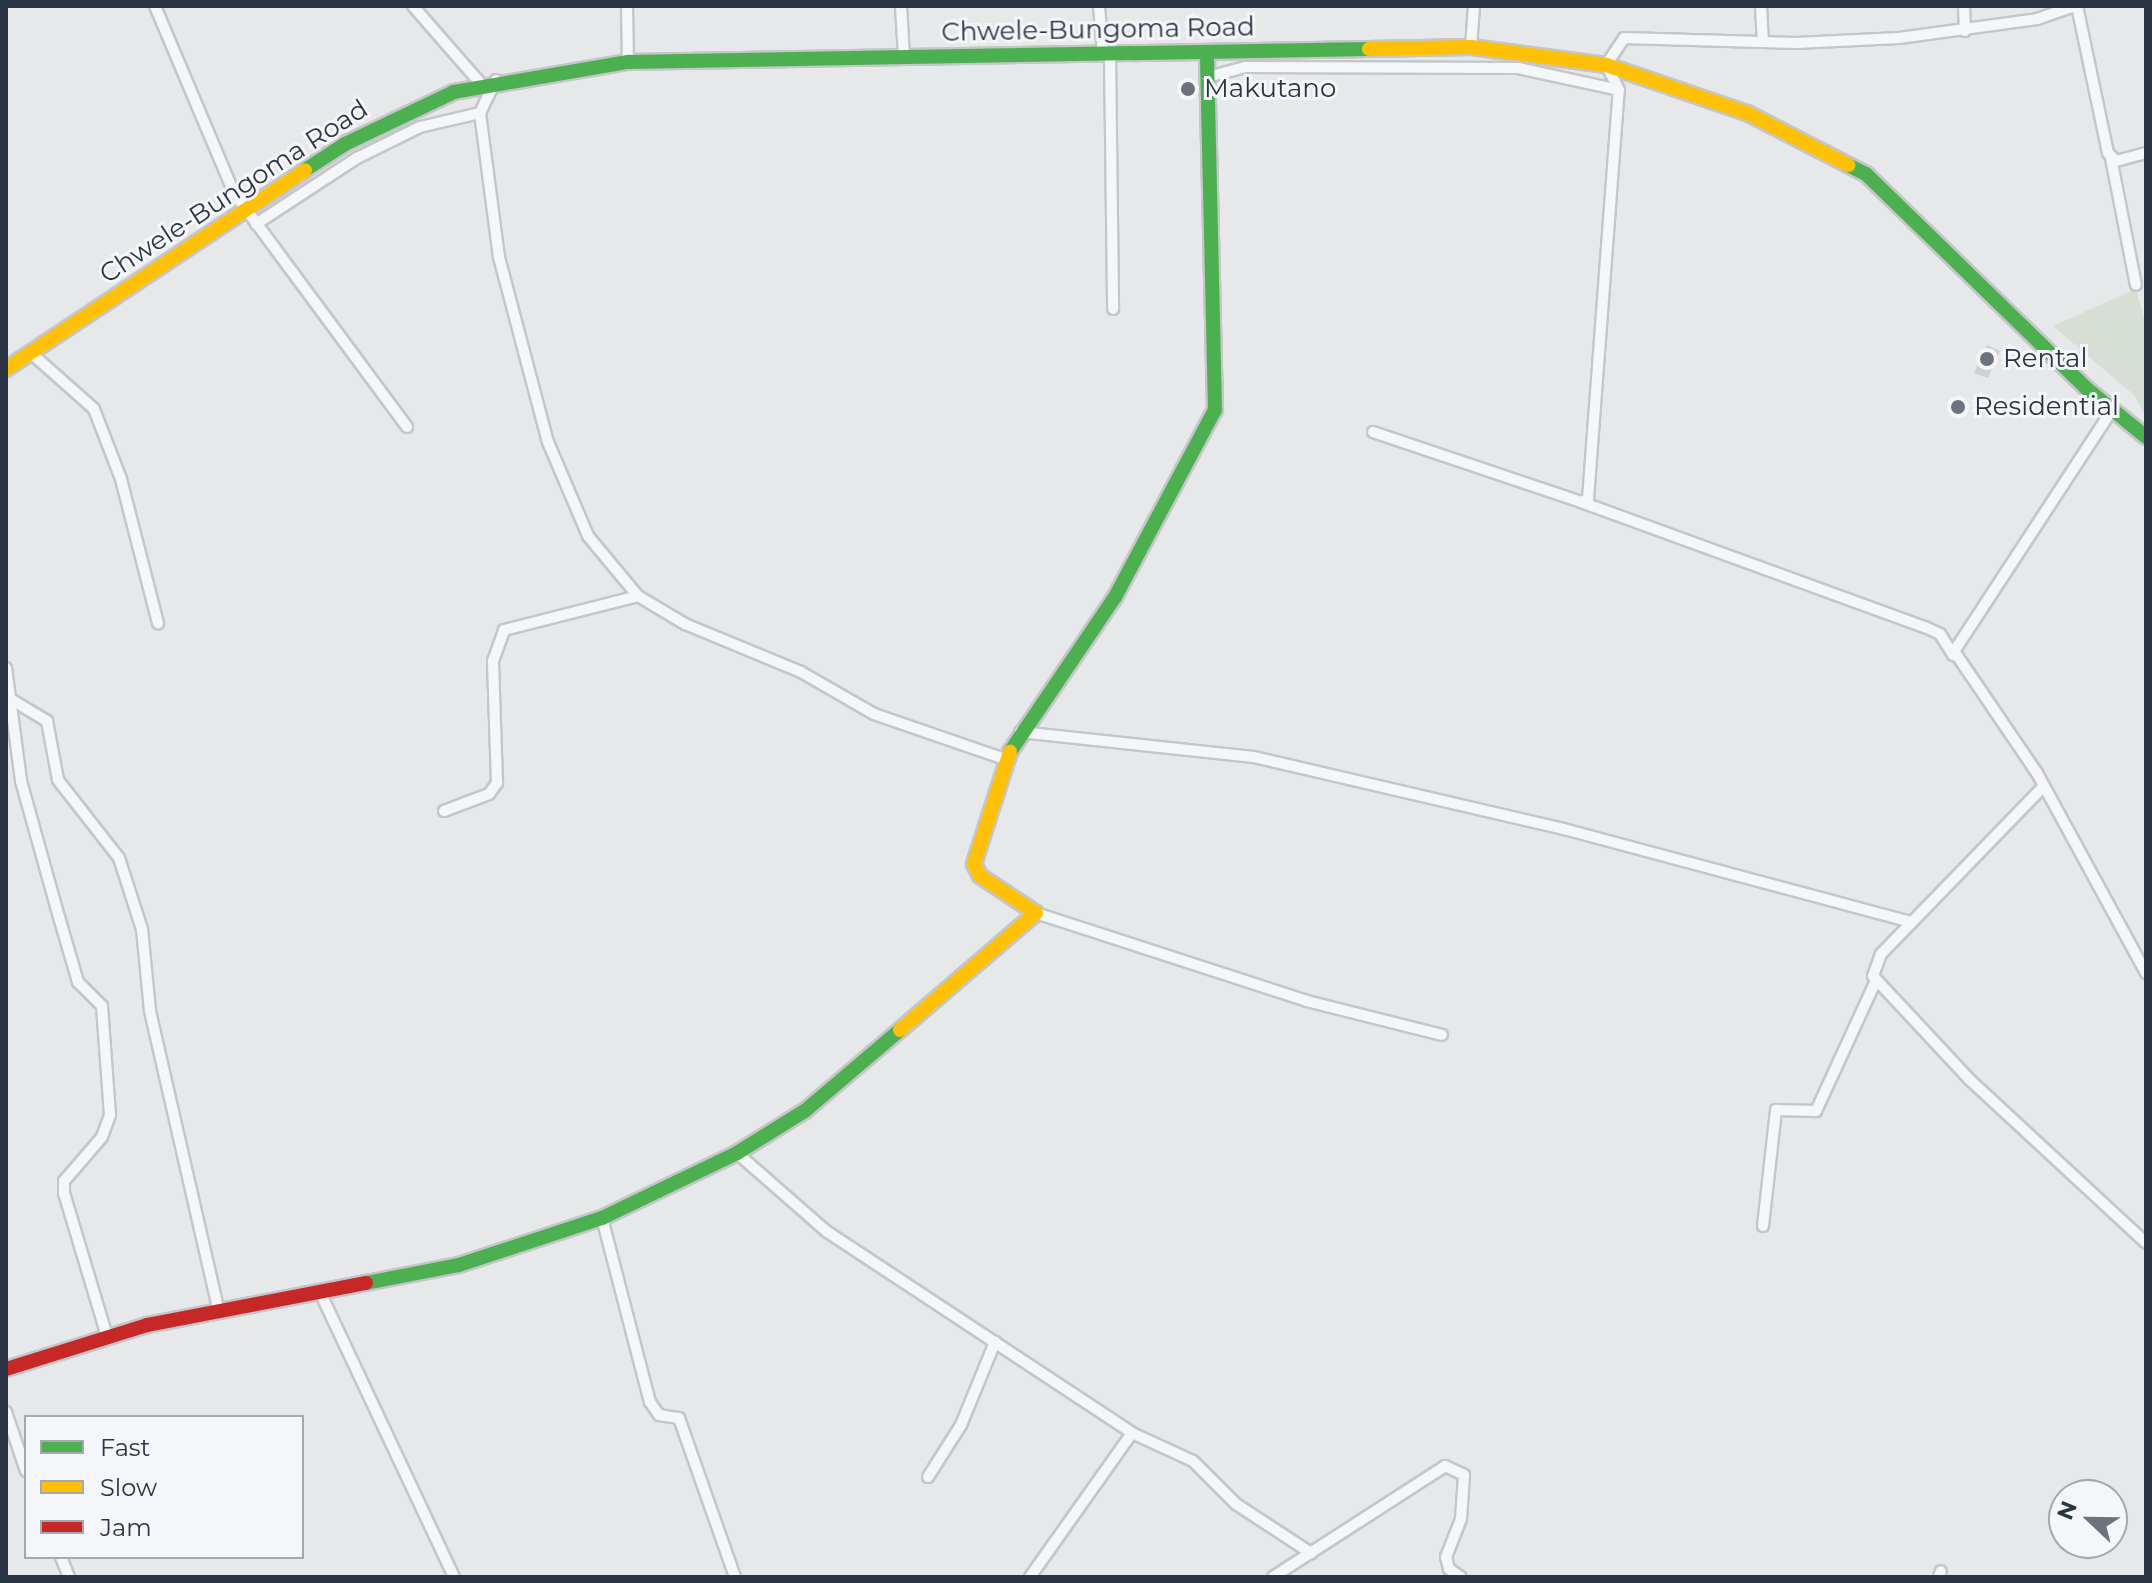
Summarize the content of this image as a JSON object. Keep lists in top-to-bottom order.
{
  "streets": {
    "main road": ["Chwele-Bungoma Road"]
  },
  "places": ["Makutano", "Rental", "Residential"],
  "legend": ["Fast", "Slow", "Jam"],
  "north": "left"
}
